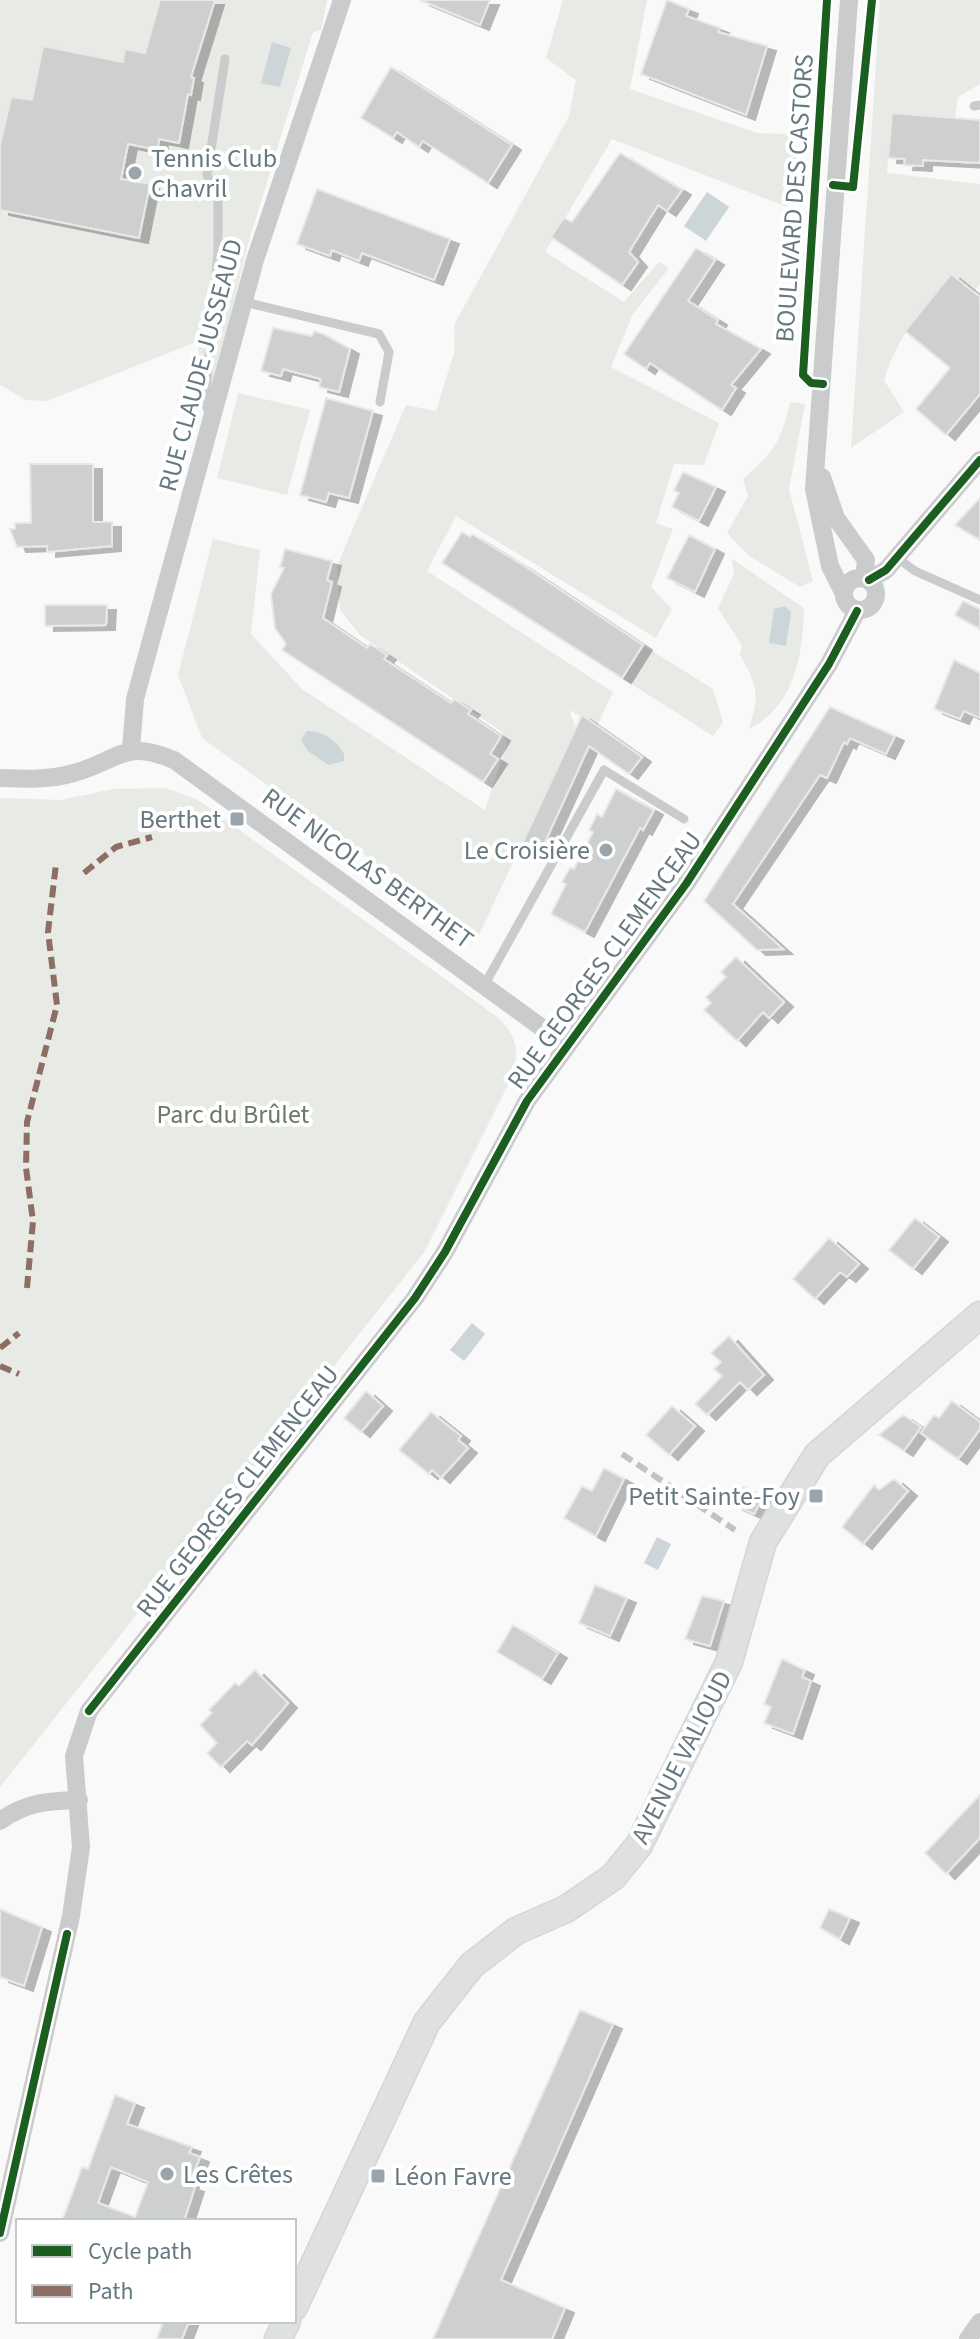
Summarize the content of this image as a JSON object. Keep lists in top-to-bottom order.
{
  "streets": {
    "main road": ["AVENUE VALIOUD"],
    "street": ["RUE CLAUDE JUSSEAUD", "RUE NICOLAS BERTHET", "RUE GEORGES CLEMENCEAU"],
    "cycle path": ["BOULEVARD DES CASTORS"]
  },
  "crossings": [
    ["RUE CLAUDE JUSSEAUD", "RUE NICOLAS BERTHET"],
    ["RUE NICOLAS BERTHET", "RUE GEORGES CLEMENCEAU"]
  ],
  "parks": ["Parc du Brûlet"],
  "places": {
    "other": ["Tennis Club Chavril", "Le Croisière", "Les Crêtes"],
    "transit": ["Berthet", "Petit Sainte-Foy", "Léon Favre"]
  },
  "legend": ["Cycle path", "Path"]
}
